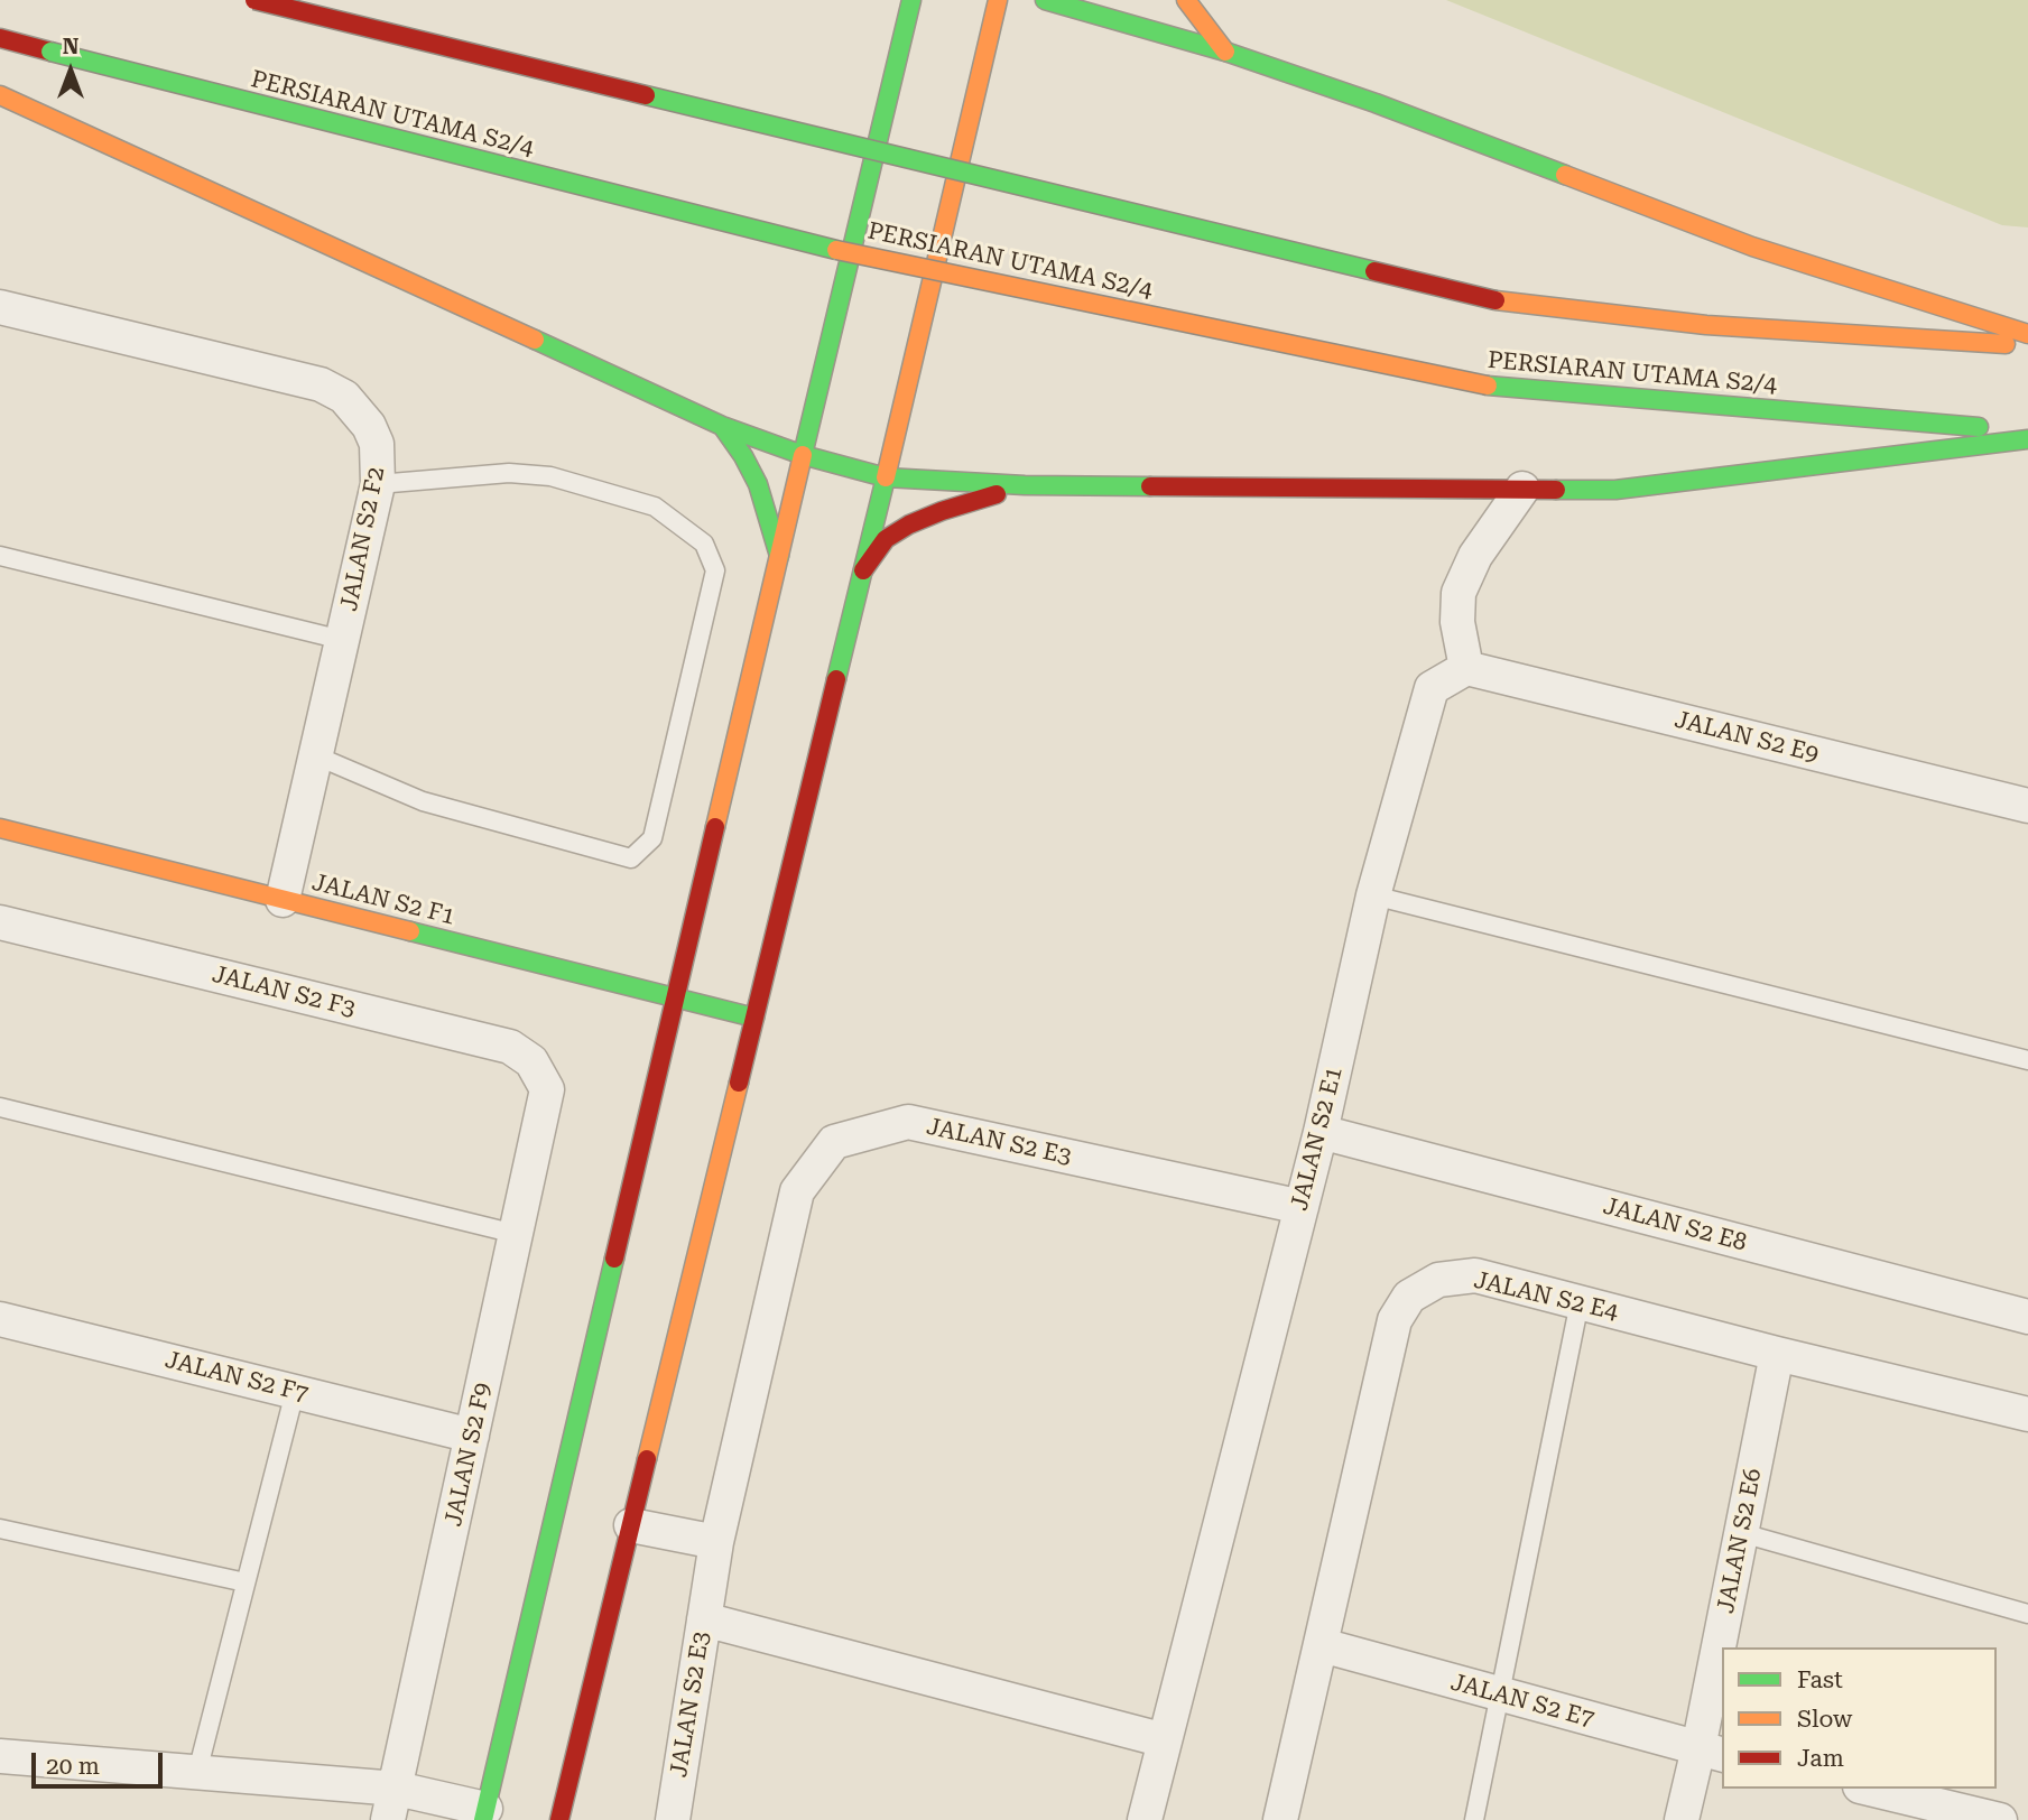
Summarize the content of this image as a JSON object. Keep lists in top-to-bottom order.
{
  "streets": {
    "main road": ["PERSIARAN UTAMA S2/4", "JALAN S2 F1"],
    "street": [
      "JALAN S2 F2",
      "JALAN S2 E9",
      "JALAN S2 F3",
      "JALAN S2 E1",
      "JALAN S2 E3",
      "JALAN S2 E8",
      "JALAN S2 E4",
      "JALAN S2 F7",
      "JALAN S2 F9",
      "JALAN S2 E6",
      "JALAN S2 E7"
    ]
  },
  "crossings": [
    ["JALAN S2 F2", "JALAN S2 F1"],
    ["JALAN S2 E9", "JALAN S2 E1"],
    ["JALAN S2 F3", "JALAN S2 F9"],
    ["JALAN S2 E1", "JALAN S2 E3"],
    ["JALAN S2 E1", "JALAN S2 E8"],
    ["JALAN S2 E4", "JALAN S2 E6"],
    ["JALAN S2 E4", "JALAN S2 E7"],
    ["JALAN S2 F7", "JALAN S2 F9"],
    ["JALAN S2 E6", "JALAN S2 E7"]
  ],
  "legend": ["Fast", "Slow", "Jam"],
  "scale_bar": "20 m",
  "north": "top"
}
